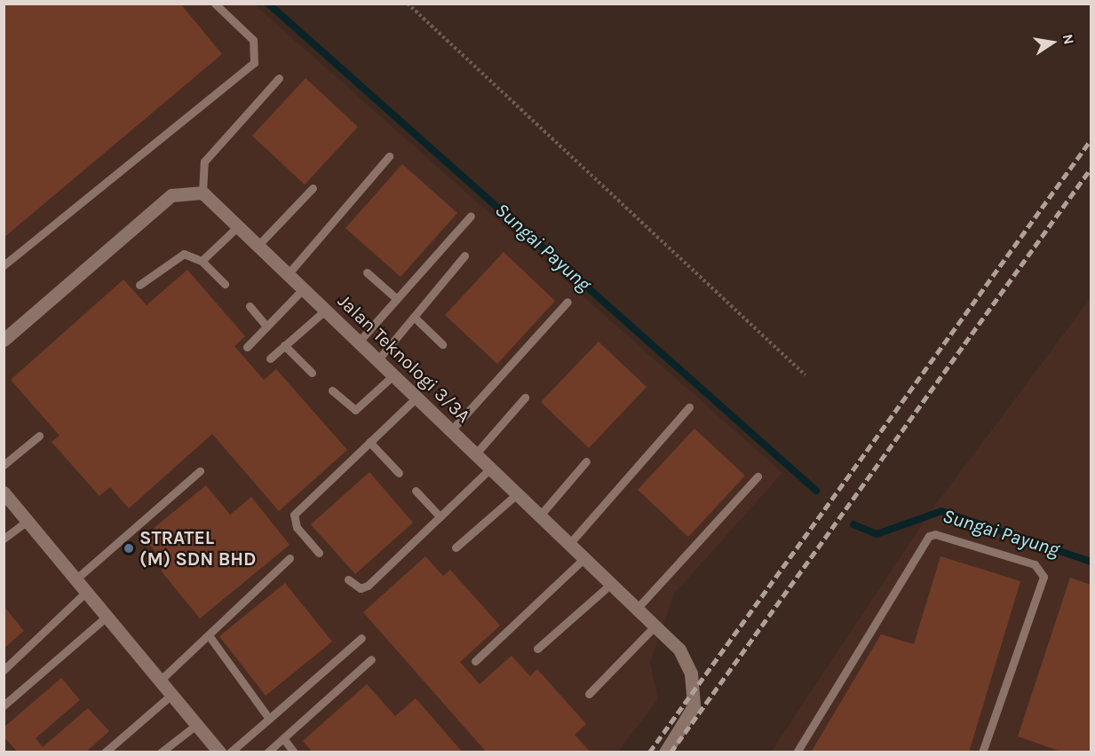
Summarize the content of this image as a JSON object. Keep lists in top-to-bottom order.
{
  "streets": {
    "street": ["Jalan Teknologi 3/3A"]
  },
  "water": ["Sungai Payung"],
  "places": ["STRATEL (M) SDN BHD"],
  "north": "right"
}
